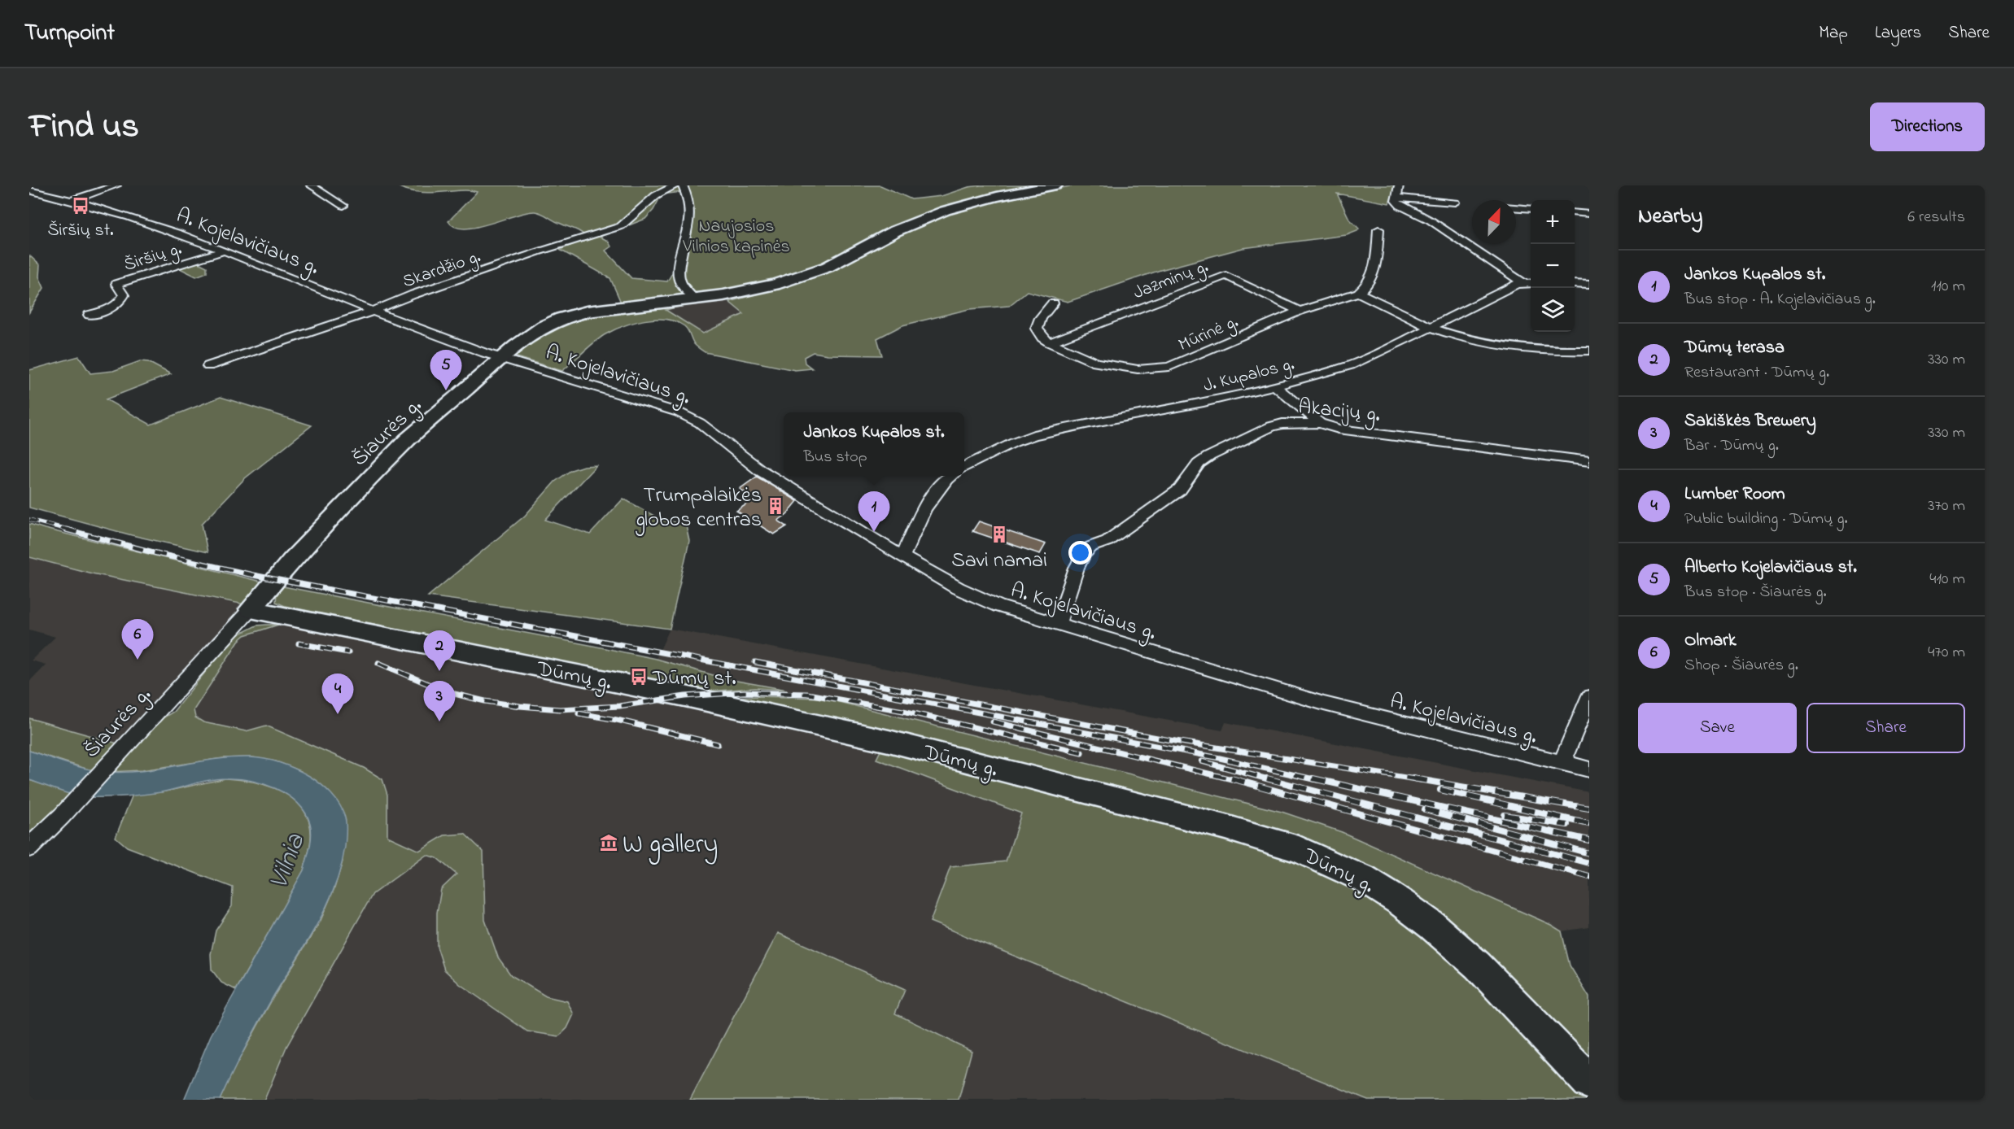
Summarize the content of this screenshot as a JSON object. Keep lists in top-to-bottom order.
{
  "streets": {
    "main road": ["Šiaurės g.", "Dūmų g."],
    "street": [
      "A. Kojelavičiaus g.",
      "Širšių g.",
      "Skardžio g.",
      "Jazminų g.",
      "Mūrinė g.",
      "J. Kupalos g.",
      "Akacijų g."
    ]
  },
  "crossings": [
    ["A. Kojelavičiaus g.", "Širšių g."],
    ["A. Kojelavičiaus g.", "Skardžio g."],
    ["A. Kojelavičiaus g.", "Akacijų g."],
    ["A. Kojelavičiaus g.", "Šiaurės g."],
    ["Jazminų g.", "Mūrinė g."],
    ["Šiaurės g.", "Dūmų g."]
  ],
  "water": ["Vilnia"],
  "parks": ["Naujosios Vilnios kapinės"],
  "places": {
    "bus stop": ["Širšių st.", "Dūmų st."],
    "building": ["Trumpalaikės globos centras", "Savi namai"],
    "museum": ["W gallery"]
  },
  "north": "top right",
  "page": {
    "header": "Turnpoint",
    "nav": ["Map", "Layers", "Share"],
    "title": "Find us",
    "buttons": [
      "Directions",
      ["Save", "Share"]
    ],
    "heading": ["Nearby", "6 results"],
    "map_buttons": ["+", "−"],
    "list": [
      {
        "mark": "1",
        "name": "Jankos Kupalos st.",
        "note": "Bus stop · A. Kojelavičiaus g.",
        "value": "110 m"
      },
      {
        "mark": "2",
        "name": "Dūmų terasa",
        "note": "Restaurant · Dūmų g.",
        "value": "330 m"
      },
      {
        "mark": "3",
        "name": "Sakiškės Brewery",
        "note": "Bar · Dūmų g.",
        "value": "330 m"
      },
      {
        "mark": "4",
        "name": "Lumber Room",
        "note": "Public building · Dūmų g.",
        "value": "370 m"
      },
      {
        "mark": "5",
        "name": "Alberto Kojelavičiaus st.",
        "note": "Bus stop · Šiaurės g.",
        "value": "410 m"
      },
      {
        "mark": "6",
        "name": "Olmark",
        "note": "Shop · Šiaurės g.",
        "value": "470 m"
      }
    ],
    "pins": [
      "5",
      "1",
      "6",
      "2",
      "4",
      "3"
    ],
    "popup": ["Jankos Kupalos st.", "Bus stop"]
  }
}
